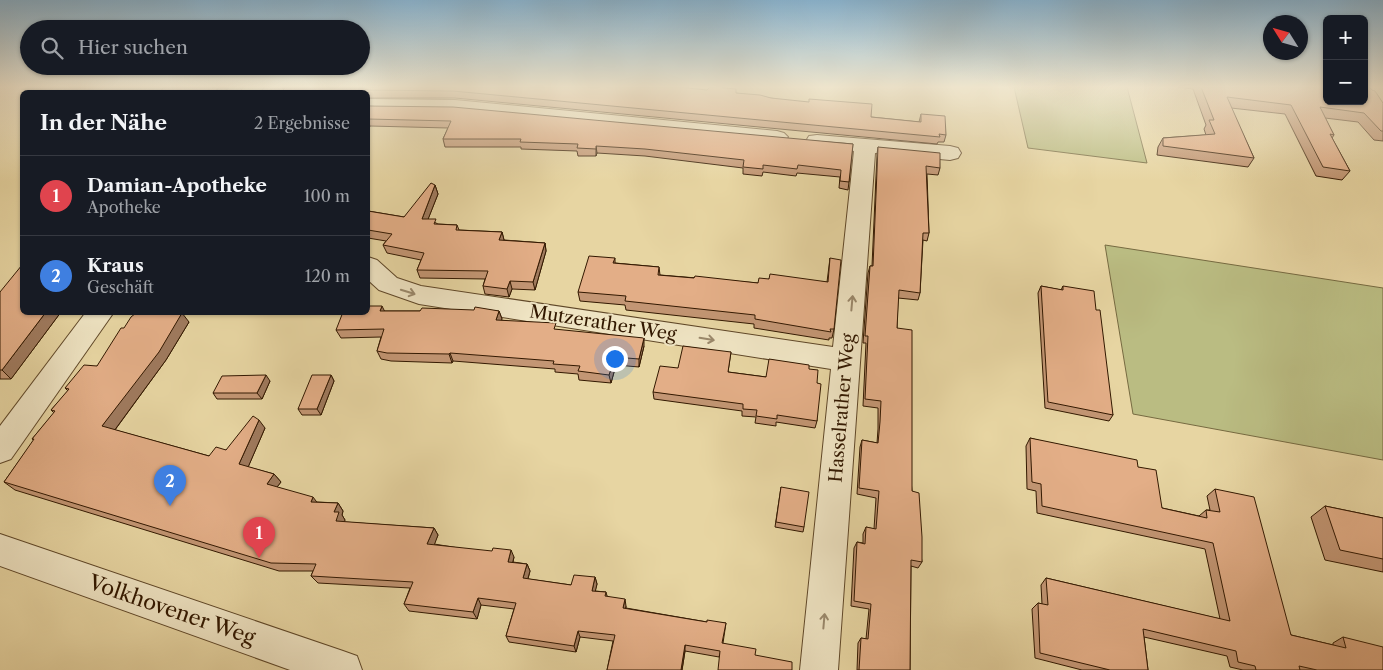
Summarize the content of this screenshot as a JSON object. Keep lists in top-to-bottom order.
{
  "streets": {
    "street": ["Mutzerather Weg", "Hasselrather Weg", "Volkhovener Weg"]
  },
  "crossings": [
    ["Mutzerather Weg", "Hasselrather Weg"]
  ],
  "one_way": ["Hasselrather Weg"],
  "north": "top left",
  "page": {
    "map_buttons": ["+", "−"],
    "search": "Hier suchen",
    "heading": ["In der Nähe", "2 Ergebnisse"],
    "list": [
      {
        "mark": "1",
        "name": "Damian-Apotheke",
        "note": "Apotheke",
        "value": "100 m"
      },
      {
        "mark": "2",
        "name": "Kraus",
        "note": "Geschäft",
        "value": "120 m"
      }
    ],
    "pins": ["2", "1"]
  }
}
